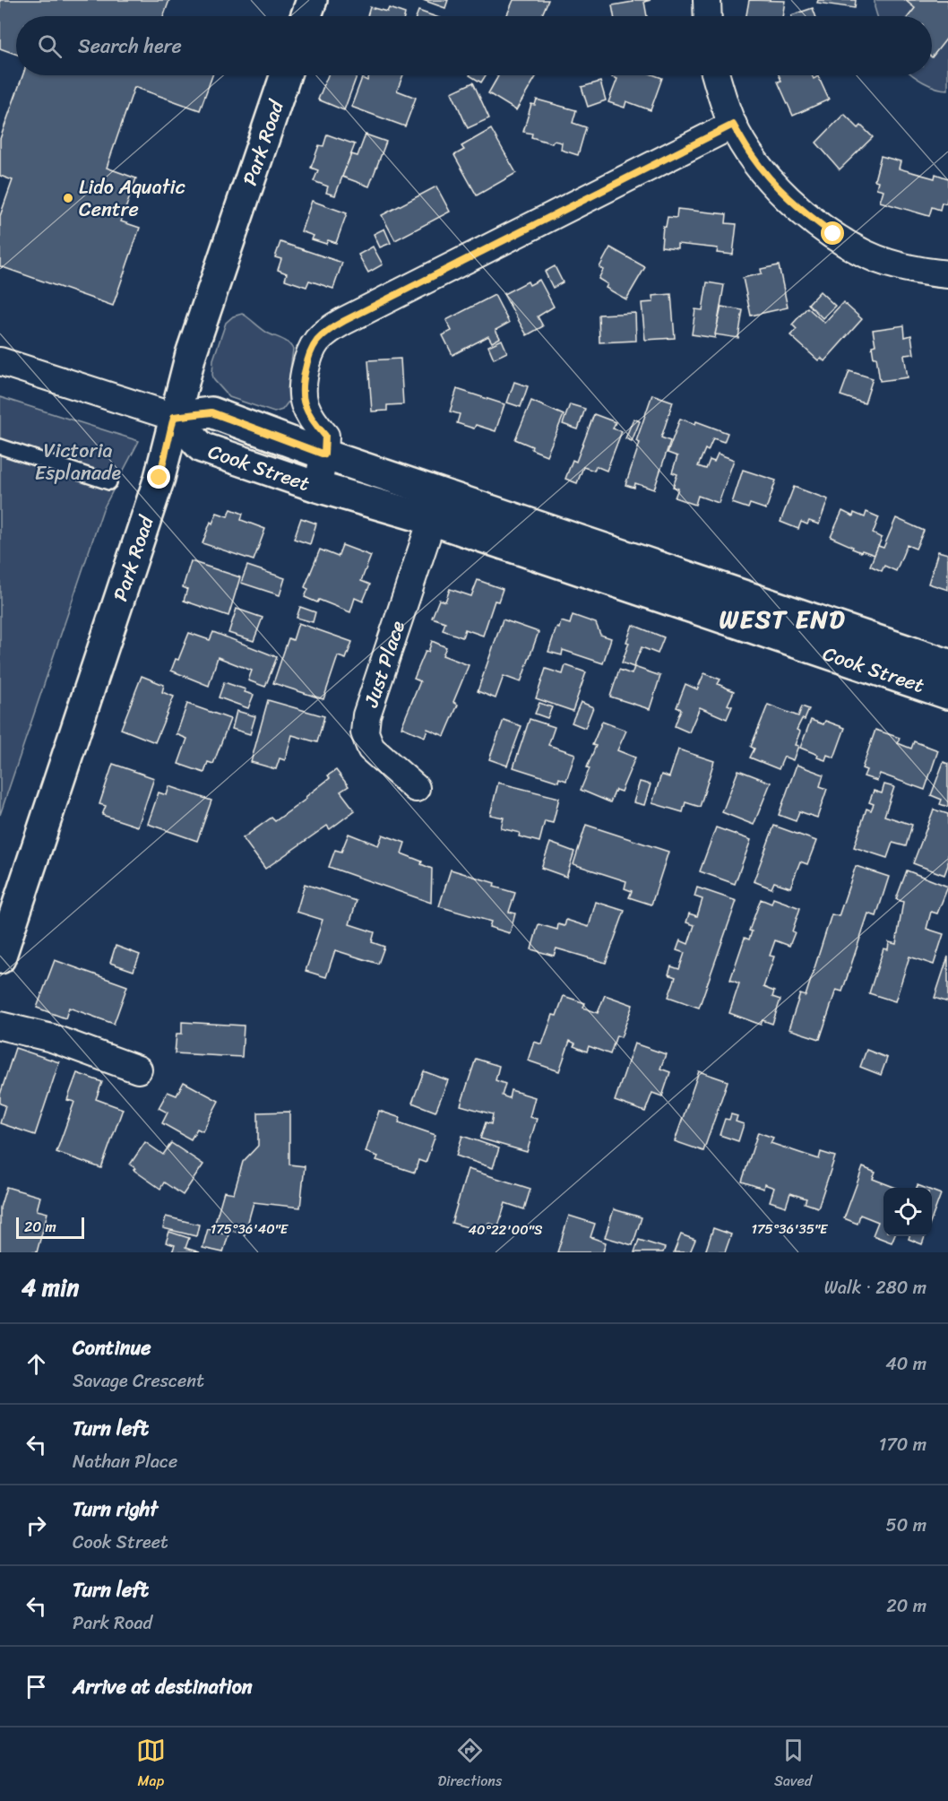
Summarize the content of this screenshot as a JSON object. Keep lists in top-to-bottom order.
{
  "streets": {
    "street": ["Park Road", "Cook Street", "Just Place"]
  },
  "crossings": [
    ["Park Road", "Cook Street"],
    ["Cook Street", "Just Place"]
  ],
  "districts": ["WEST END"],
  "parks": ["Victoria Esplanade"],
  "places": ["Lido Aquatic Centre"],
  "scale_bar": "20 m",
  "page": {
    "search": "Search here",
    "scale": "20 m",
    "heading": ["4 min", "Walk · 280 m"],
    "list": [
      ["Continue", "Savage Crescent", "40 m"],
      ["Turn left", "Nathan Place", "170 m"],
      ["Turn right", "Cook Street", "50 m"],
      ["Turn left", "Park Road", "20 m"],
      "Arrive at destination"
    ],
    "nav": ["Map", "Directions", "Saved"]
  },
  "coordinates": ["175°36'40\"E", "175°36'35\"E", "40°22'00\"S"]
}
